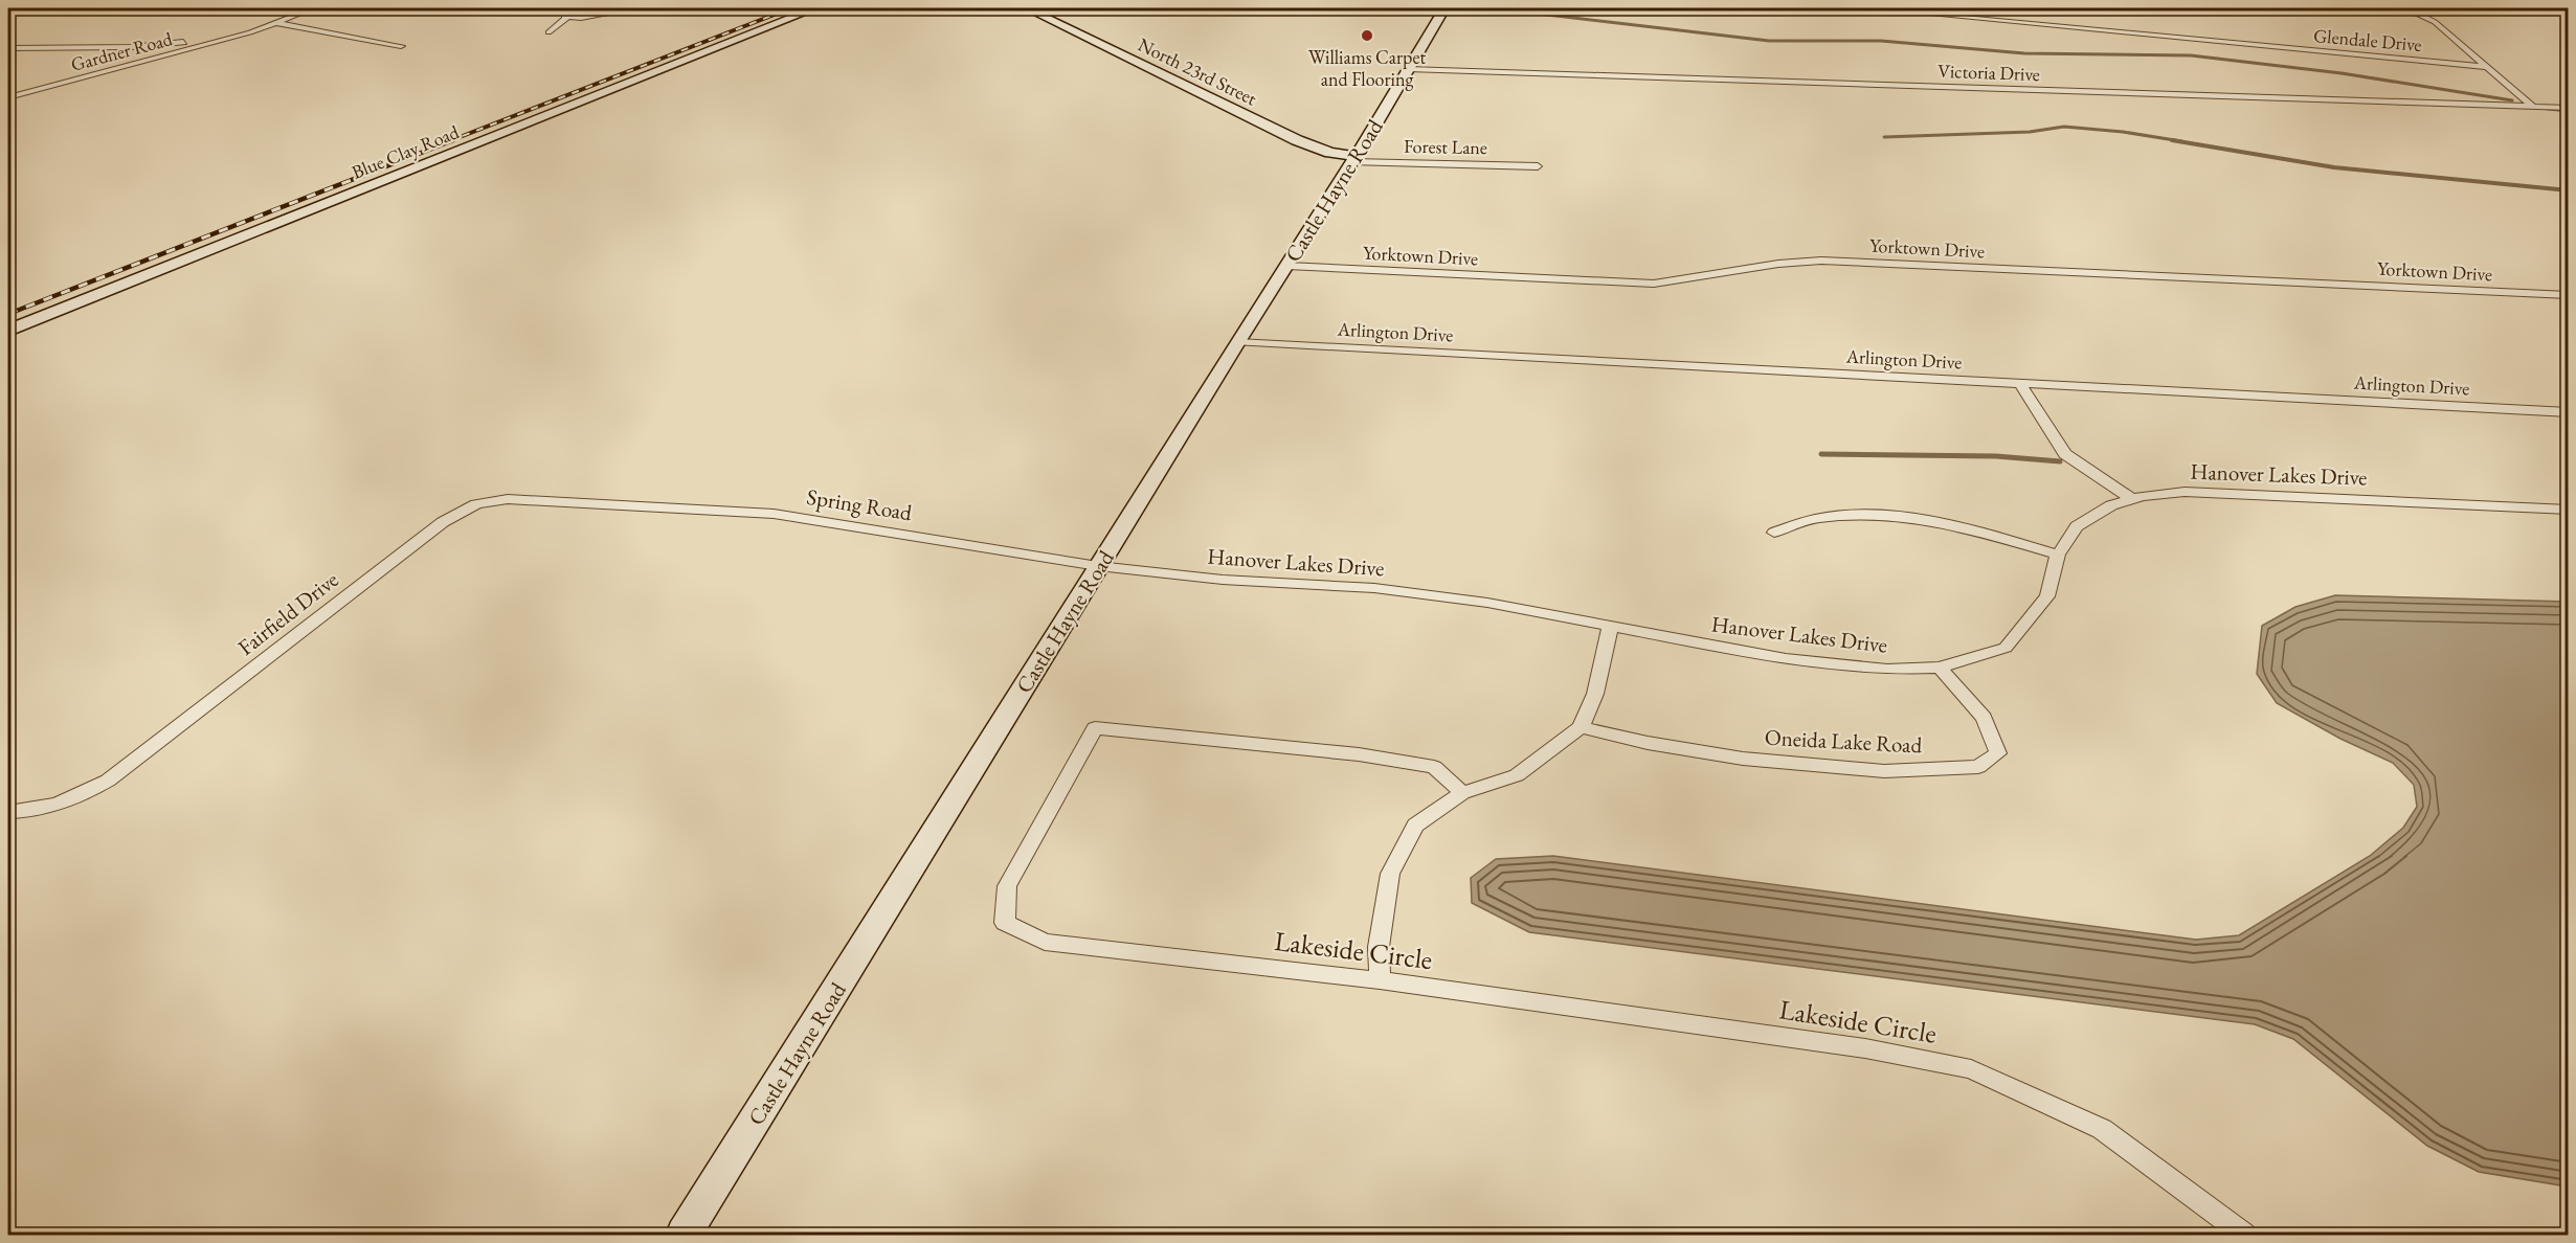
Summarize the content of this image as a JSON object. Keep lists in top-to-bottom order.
{
  "streets": {
    "main road": ["North 23rd Street", "Blue Clay Road", "Castle Hayne Road"],
    "street": [
      "Glendale Drive",
      "Gardner Road",
      "Victoria Drive",
      "Forest Lane",
      "Yorktown Drive",
      "Arlington Drive",
      "Hanover Lakes Drive",
      "Spring Road",
      "Fairfield Drive",
      "Oneida Lake Road",
      "Lakeside Circle"
    ]
  },
  "crossings": [
    ["North 23rd Street", "Forest Lane"],
    ["North 23rd Street", "Castle Hayne Road"],
    ["Victoria Drive", "Castle Hayne Road"],
    ["Forest Lane", "Castle Hayne Road"],
    ["Castle Hayne Road", "Yorktown Drive"],
    ["Castle Hayne Road", "Arlington Drive"],
    ["Castle Hayne Road", "Hanover Lakes Drive"],
    ["Castle Hayne Road", "Spring Road"],
    ["Hanover Lakes Drive", "Spring Road"],
    ["Hanover Lakes Drive", "Oneida Lake Road"],
    ["Spring Road", "Fairfield Drive"]
  ],
  "places": ["Williams Carpet and Flooring"]
}
